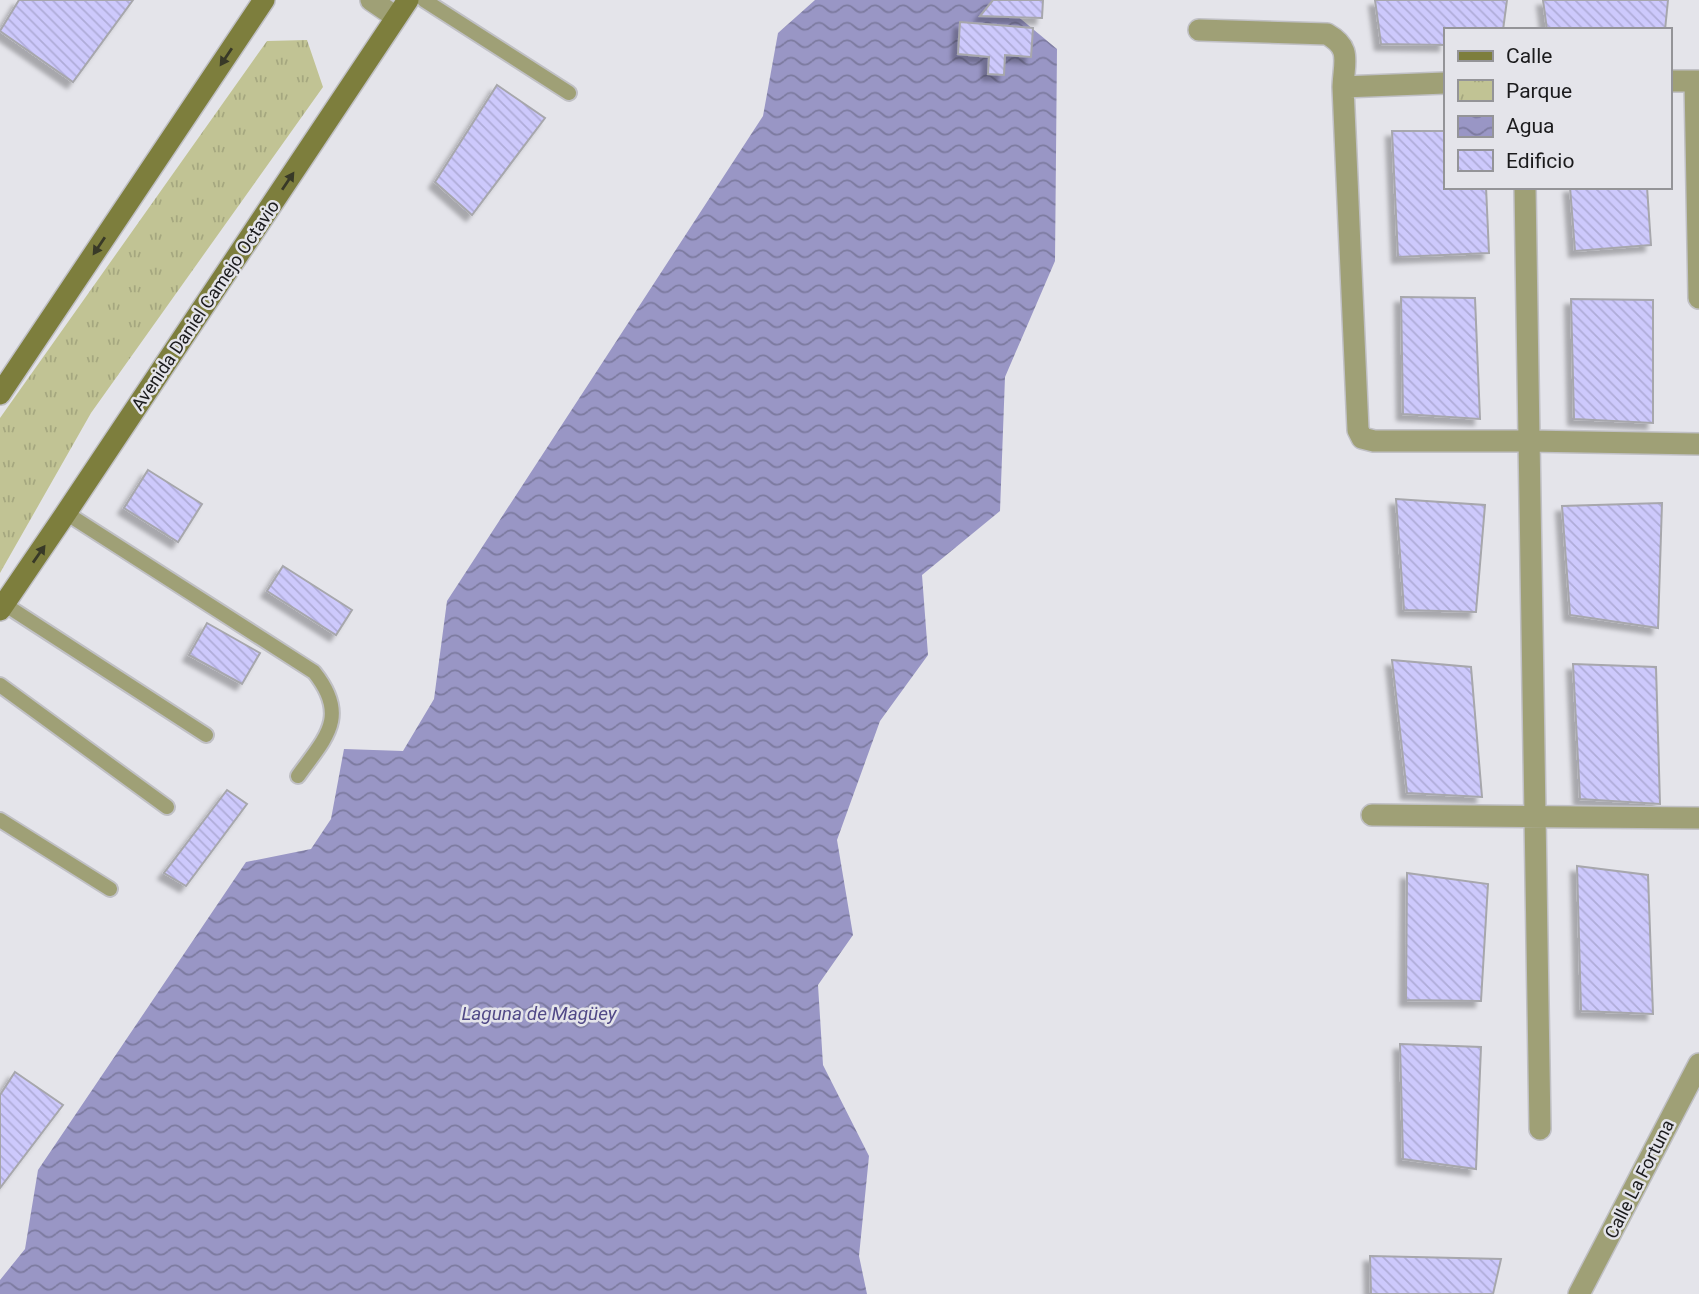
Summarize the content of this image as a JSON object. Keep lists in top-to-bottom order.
{
  "streets": {
    "main road": ["Avenida Daniel Camejo Octavio"],
    "street": ["Calle La Fortuna"]
  },
  "water": ["Laguna de Magüey"],
  "legend": [
    "Calle",
    "Parque",
    "Agua",
    "Edificio"
  ]
}
